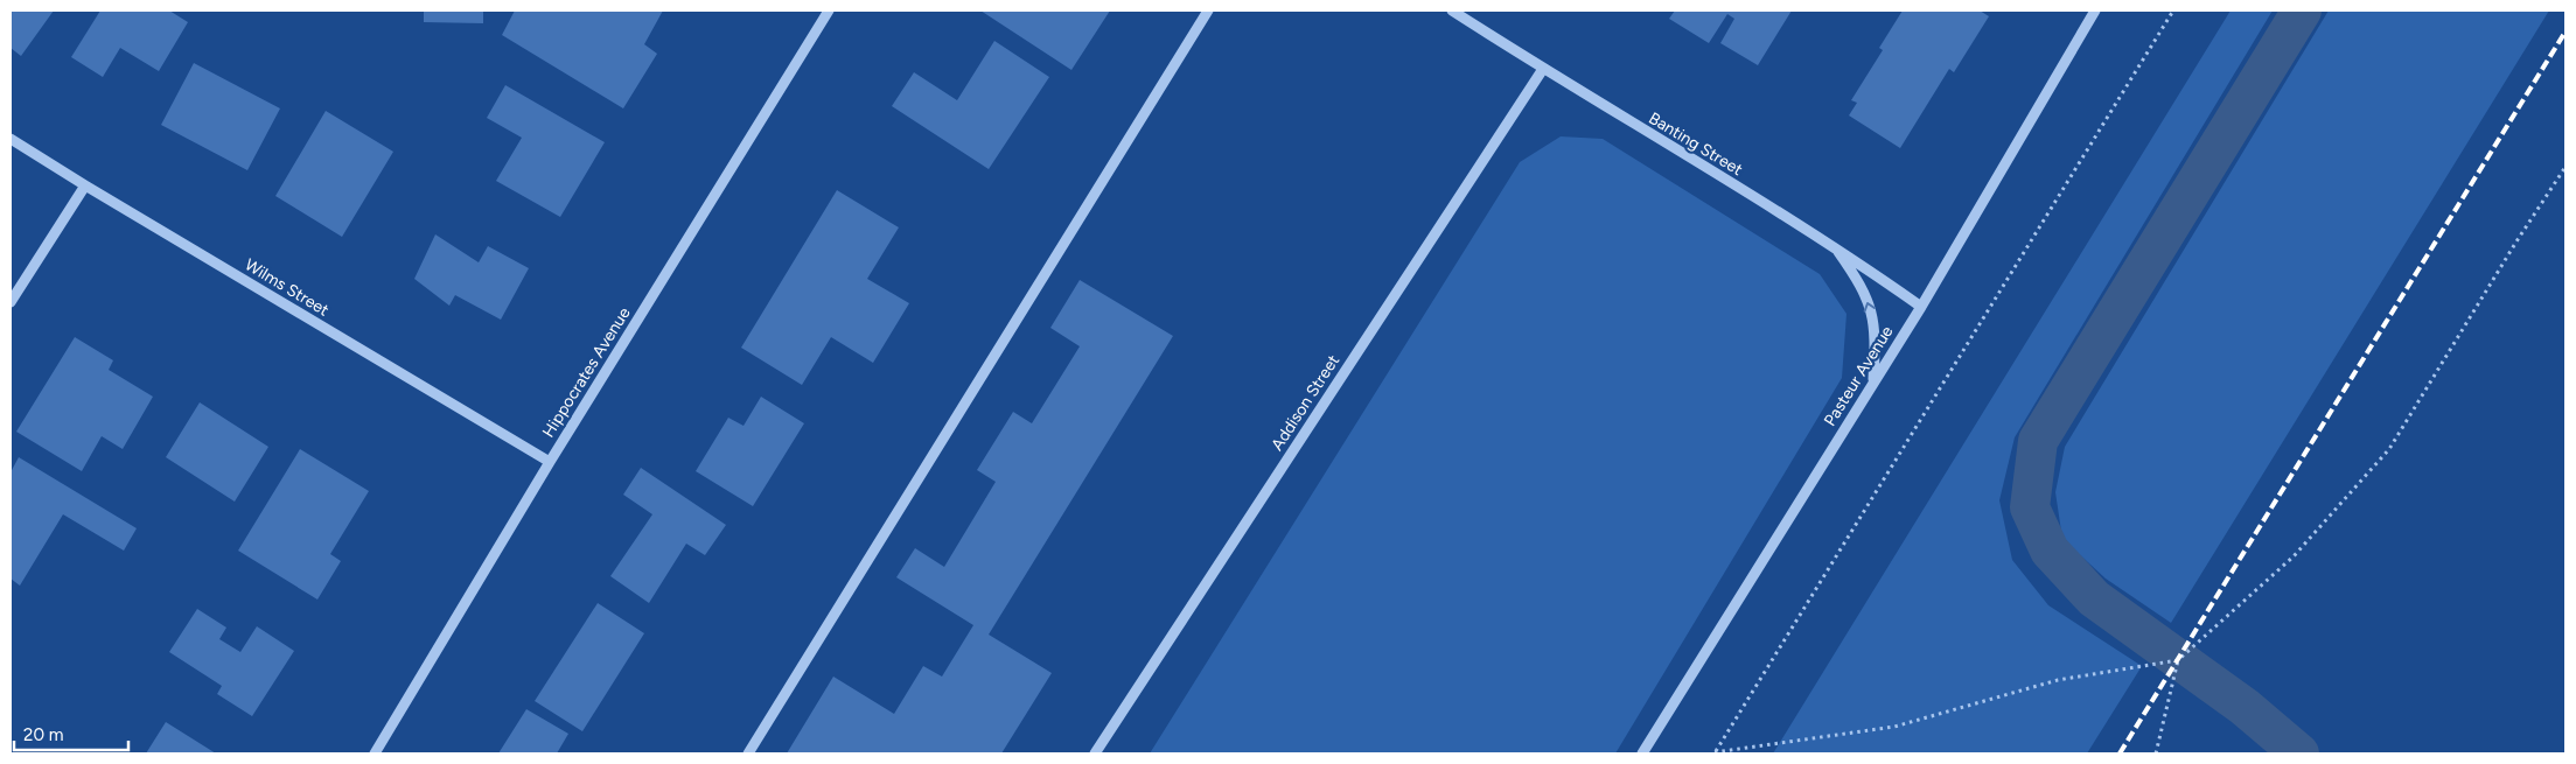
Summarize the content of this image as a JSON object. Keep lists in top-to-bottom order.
{
  "streets": {
    "street": [
      "Banting Street",
      "Wilms Street",
      "Hippocrates Avenue",
      "Pasteur Avenue",
      "Addison Street"
    ]
  },
  "crossings": [
    ["Banting Street", "Pasteur Avenue"],
    ["Banting Street", "Addison Street"],
    ["Wilms Street", "Hippocrates Avenue"]
  ],
  "scale_bar": "20 m"
}
